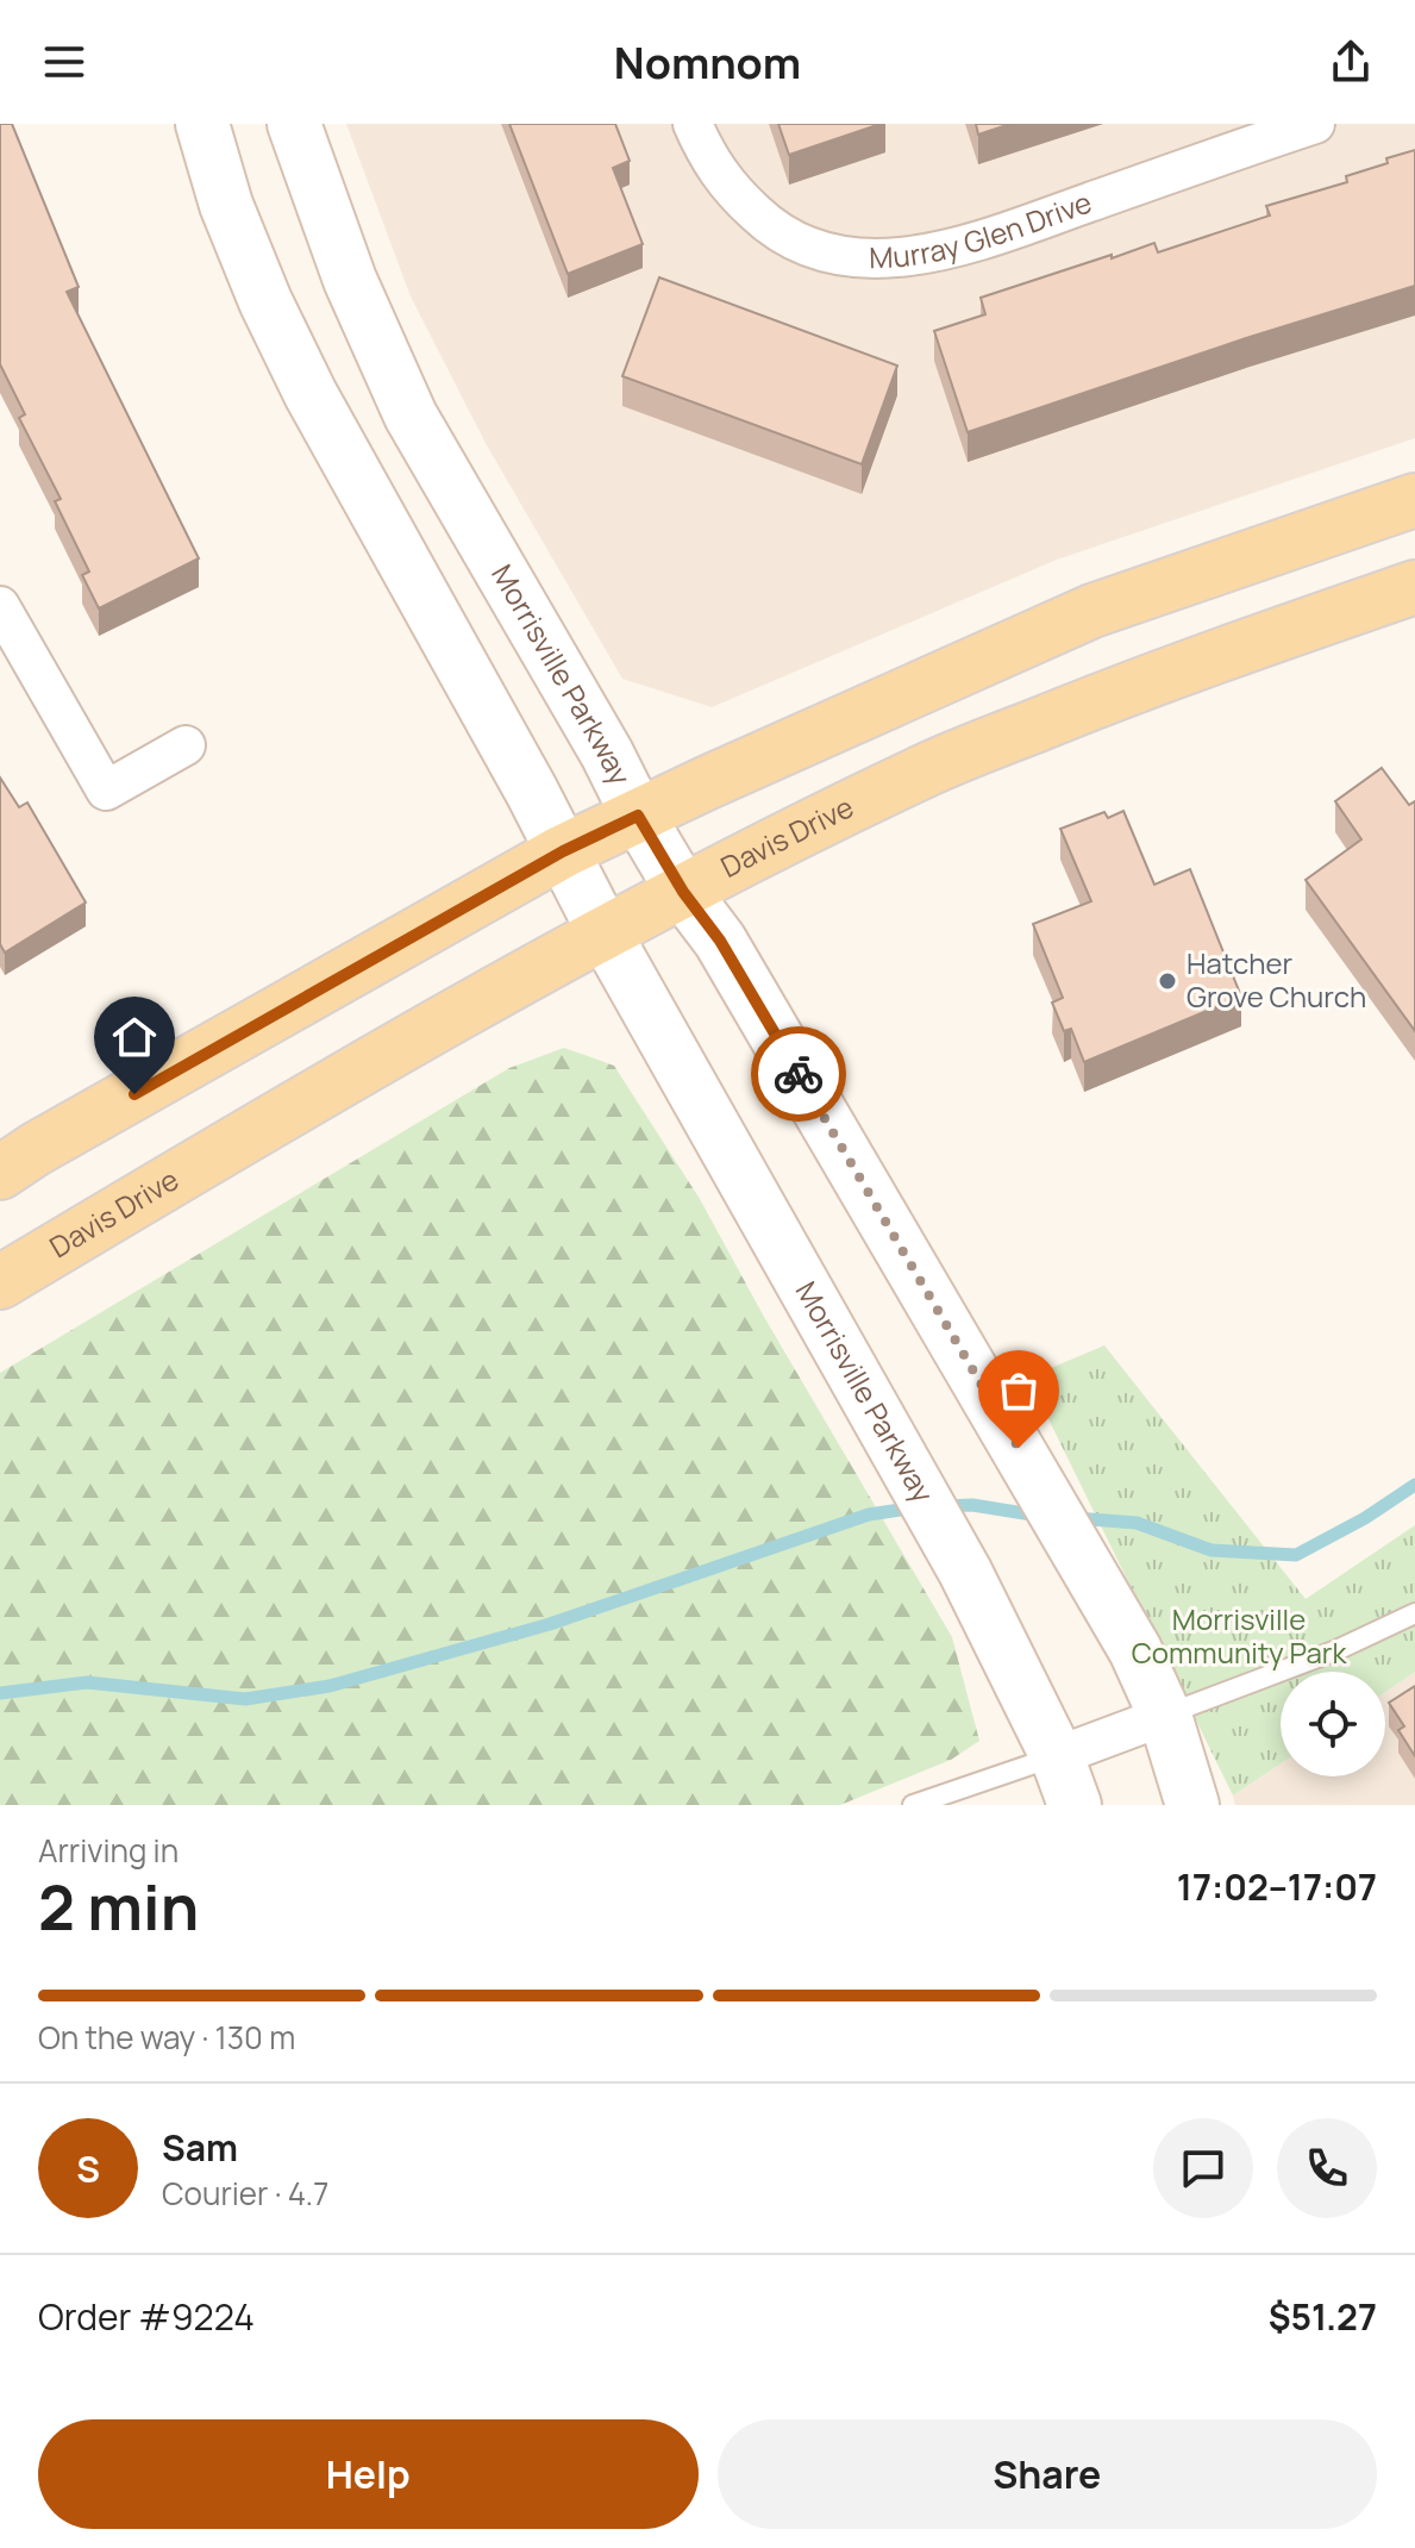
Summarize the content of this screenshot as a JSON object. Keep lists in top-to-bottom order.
{
  "streets": {
    "main road": ["Morrisville Parkway", "Davis Drive"],
    "street": ["Murray Glen Drive"]
  },
  "crossings": [
    ["Morrisville Parkway", "Davis Drive"]
  ],
  "parks": ["Morrisville Community Park"],
  "places": ["Hatcher Grove Church"],
  "page": {
    "header": "Nomnom",
    "heading": ["2 min", "Arriving in", "17:02–17:07"],
    "panel": [
      "Sam",
      "Courier · 4.7",
      "Order #9224",
      "$51.27"
    ],
    "bar": "On the way · 130 m",
    "round": "S",
    "buttons": ["Help", "Share"]
  }
}
